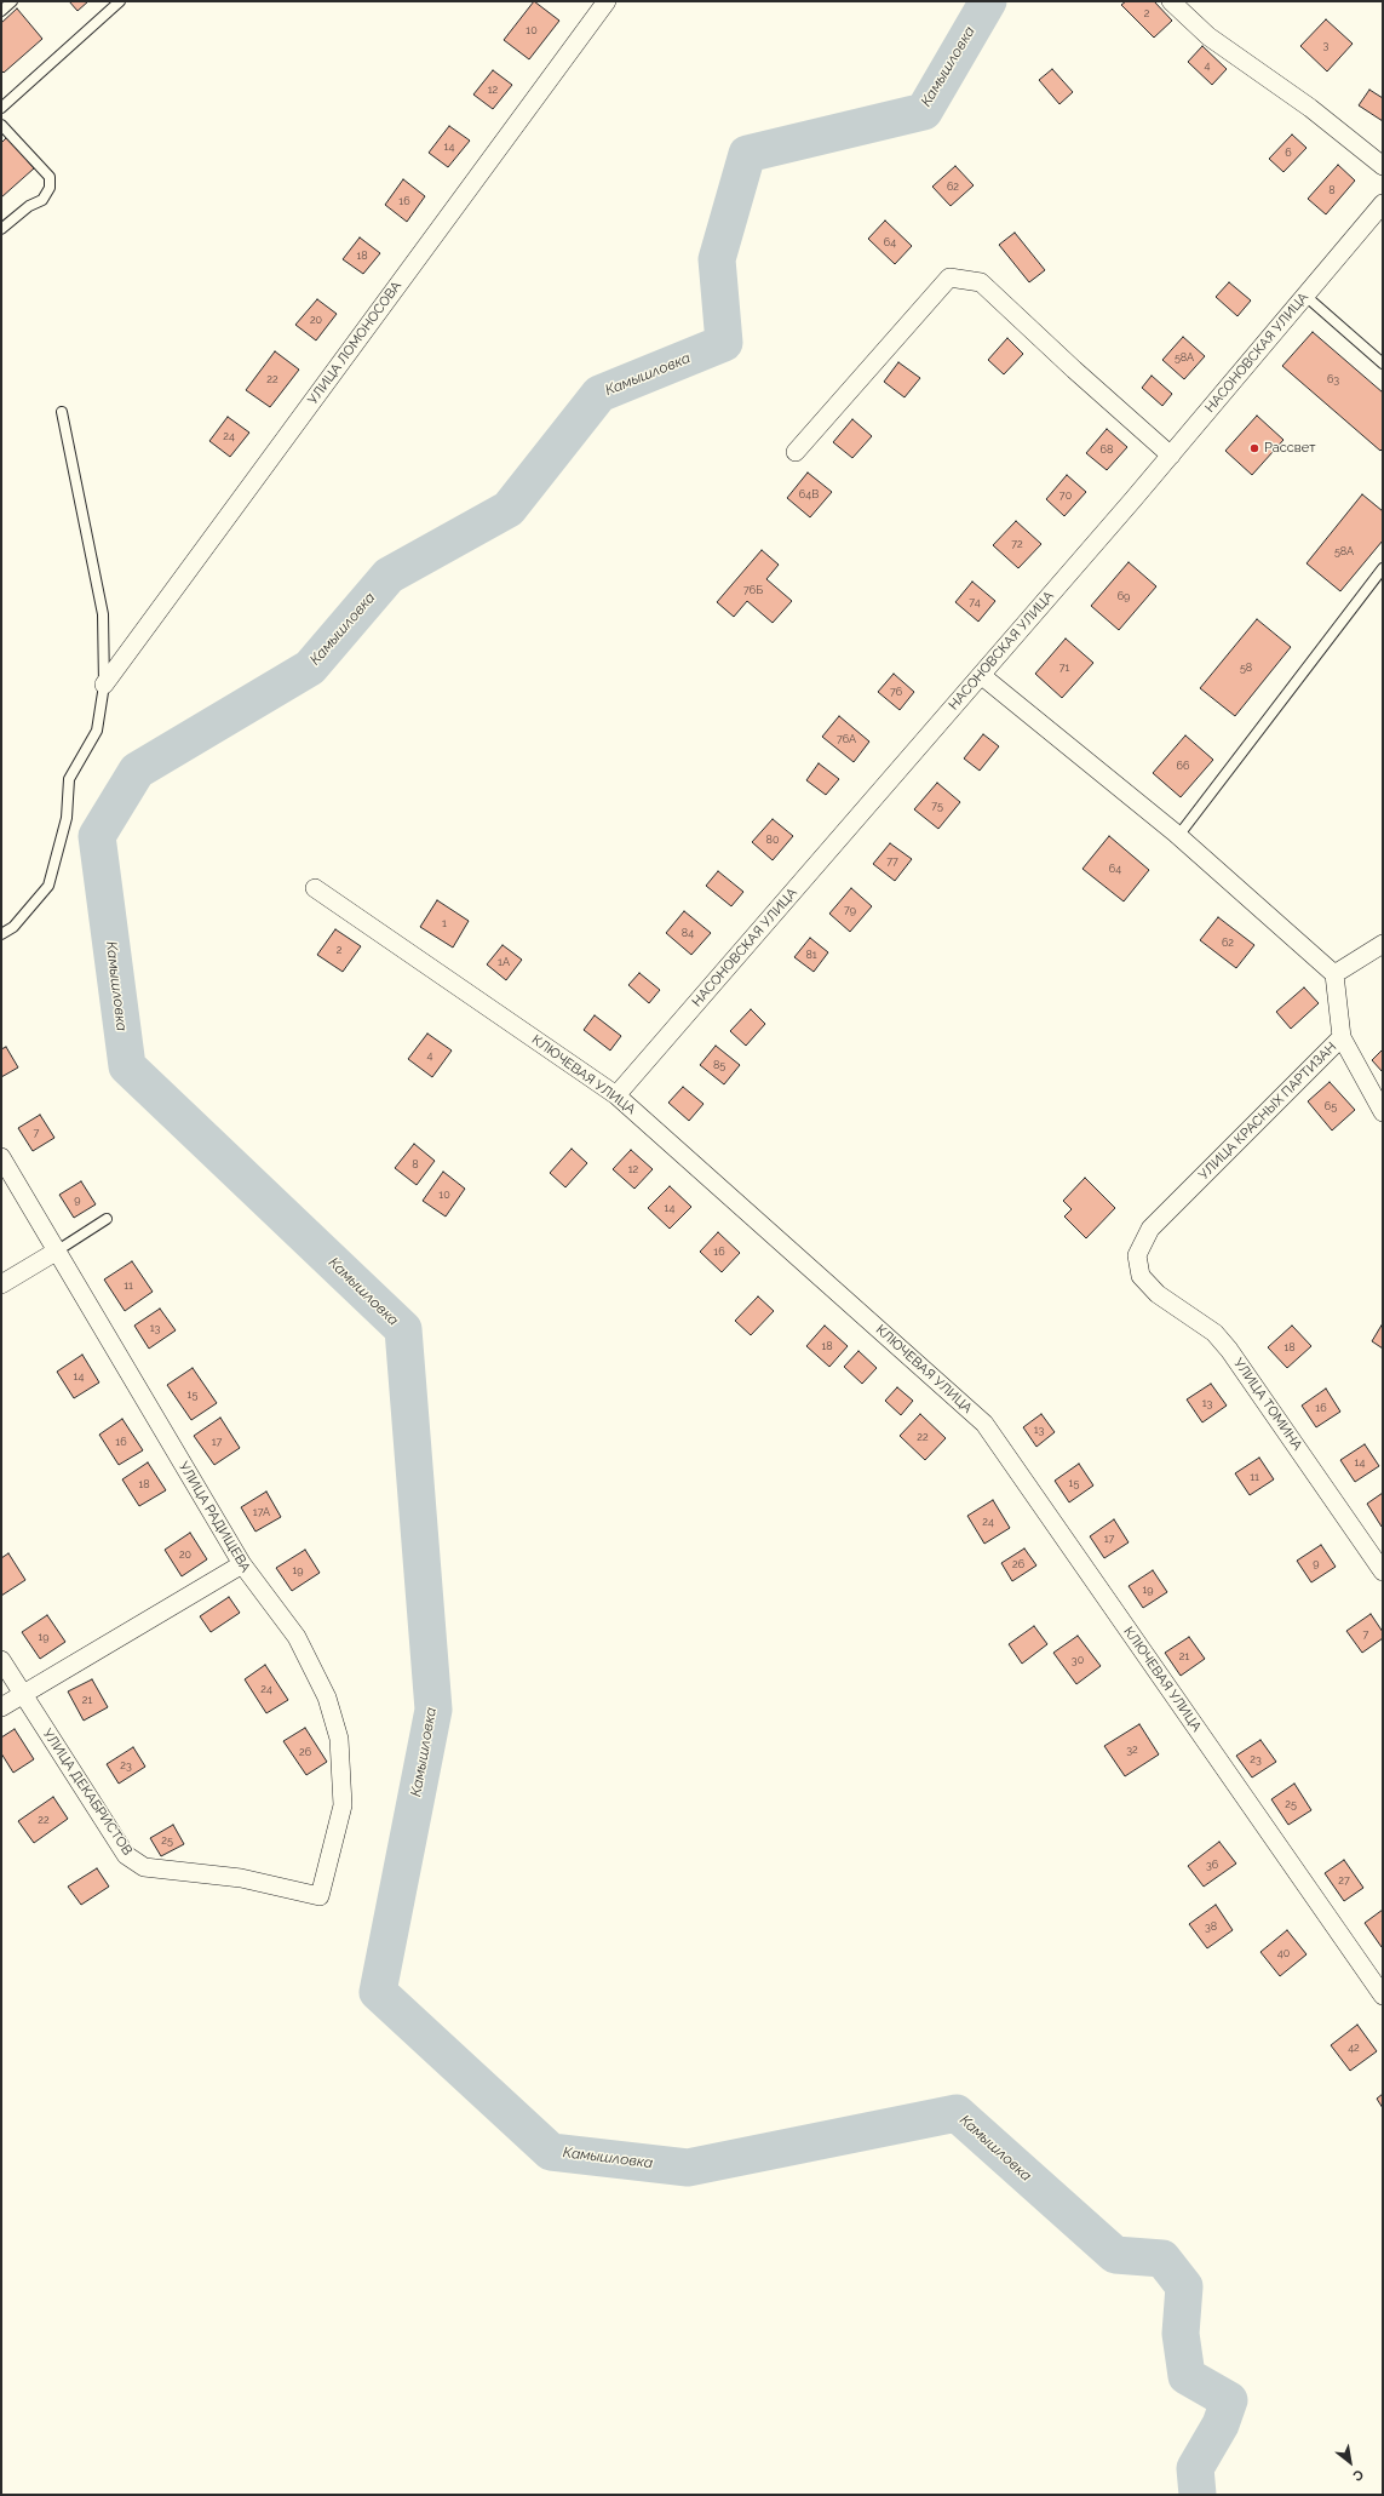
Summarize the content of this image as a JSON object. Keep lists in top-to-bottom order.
{
  "streets": {
    "street": [
      "УЛИЦА ЛОМОНОСОВА",
      "НАСОНОВСКАЯ УЛИЦА",
      "КЛЮЧЕВАЯ УЛИЦА",
      "УЛИЦА КРАСНЫХ ПАРТИЗАН",
      "УЛИЦА ТОМИНА",
      "УЛИЦА РАДИЩЕВА",
      "УЛИЦА ДЕКАБРИСТОВ"
    ]
  },
  "crossings": [
    ["НАСОНОВСКАЯ УЛИЦА", "КЛЮЧЕВАЯ УЛИЦА"],
    ["УЛИЦА КРАСНЫХ ПАРТИЗАН", "УЛИЦА ТОМИНА"],
    ["УЛИЦА РАДИЩЕВА", "УЛИЦА ДЕКАБРИСТОВ"]
  ],
  "water": ["Камышловка"],
  "places": ["Рассвет"],
  "house_numbers": [
    "2",
    "10",
    "3",
    "4",
    "12",
    "14",
    "6",
    "62",
    "8",
    "16",
    "64",
    "18",
    "20",
    "58А",
    "22",
    "63",
    "24",
    "68",
    "64В",
    "70",
    "72",
    "58А",
    "76Б",
    "69",
    "74",
    "71",
    "58",
    "76",
    "76А",
    "66",
    "75",
    "80",
    "77",
    "64",
    "79",
    "1",
    "84",
    "62",
    "2",
    "81",
    "1А",
    "4",
    "85",
    "65",
    "7",
    "8",
    "12",
    "10",
    "9",
    "14",
    "16",
    "11",
    "13",
    "18",
    "18",
    "14",
    "15",
    "13",
    "16",
    "13",
    "22",
    "16",
    "17",
    "14",
    "11",
    "15",
    "18",
    "17А",
    "24",
    "17",
    "20",
    "9",
    "26",
    "19",
    "19",
    "7",
    "19",
    "21",
    "30",
    "24",
    "21",
    "32",
    "26",
    "23",
    "23",
    "25",
    "22",
    "25",
    "36",
    "27",
    "38",
    "40",
    "42"
  ],
  "north": "bottom right"
}
